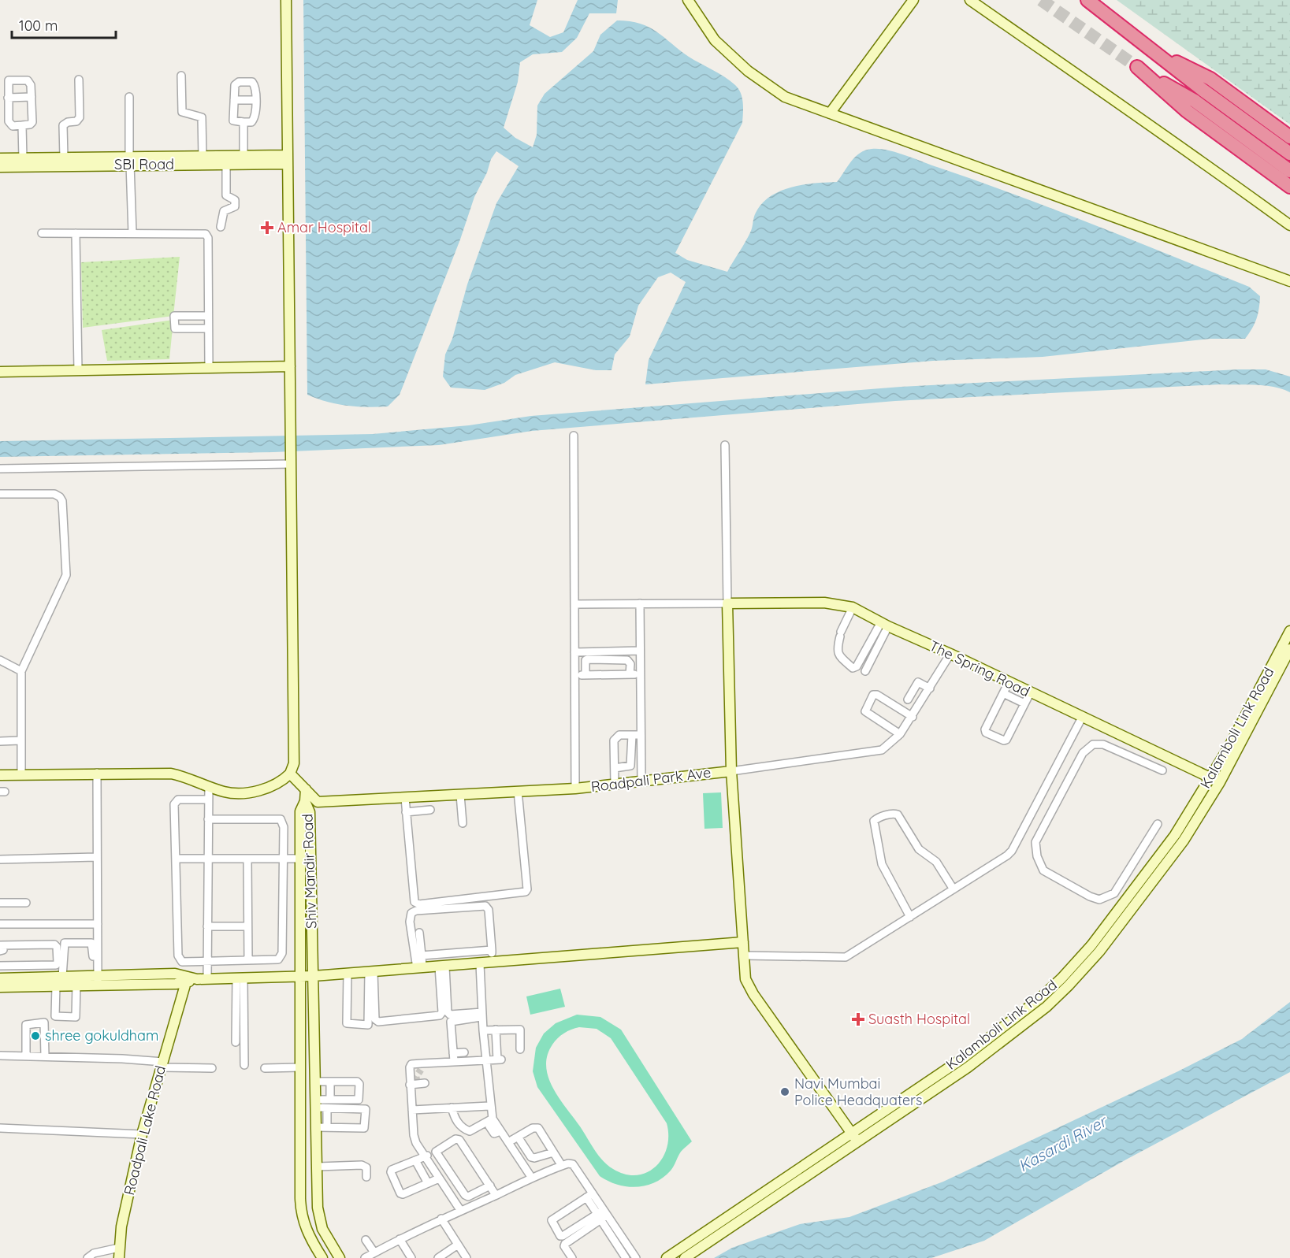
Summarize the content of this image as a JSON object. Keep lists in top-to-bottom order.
{
  "streets": {
    "street": [
      "SBI Road",
      "The Spring Road",
      "Kalamboli Link Road",
      "Roadpali Park Ave",
      "Shiv Mandir Road",
      "Roadpali Lake Road"
    ]
  },
  "crossings": [
    ["The Spring Road", "Kalamboli Link Road"],
    ["The Spring Road", "Roadpali Park Ave"]
  ],
  "water": ["Kasardi River"],
  "places": {
    "health": ["Amar Hospital", "Suasth Hospital"],
    "other": ["shree gokuldham", "Navi Mumbai Police Headquaters"]
  },
  "scale_bar": "100 m"
}
